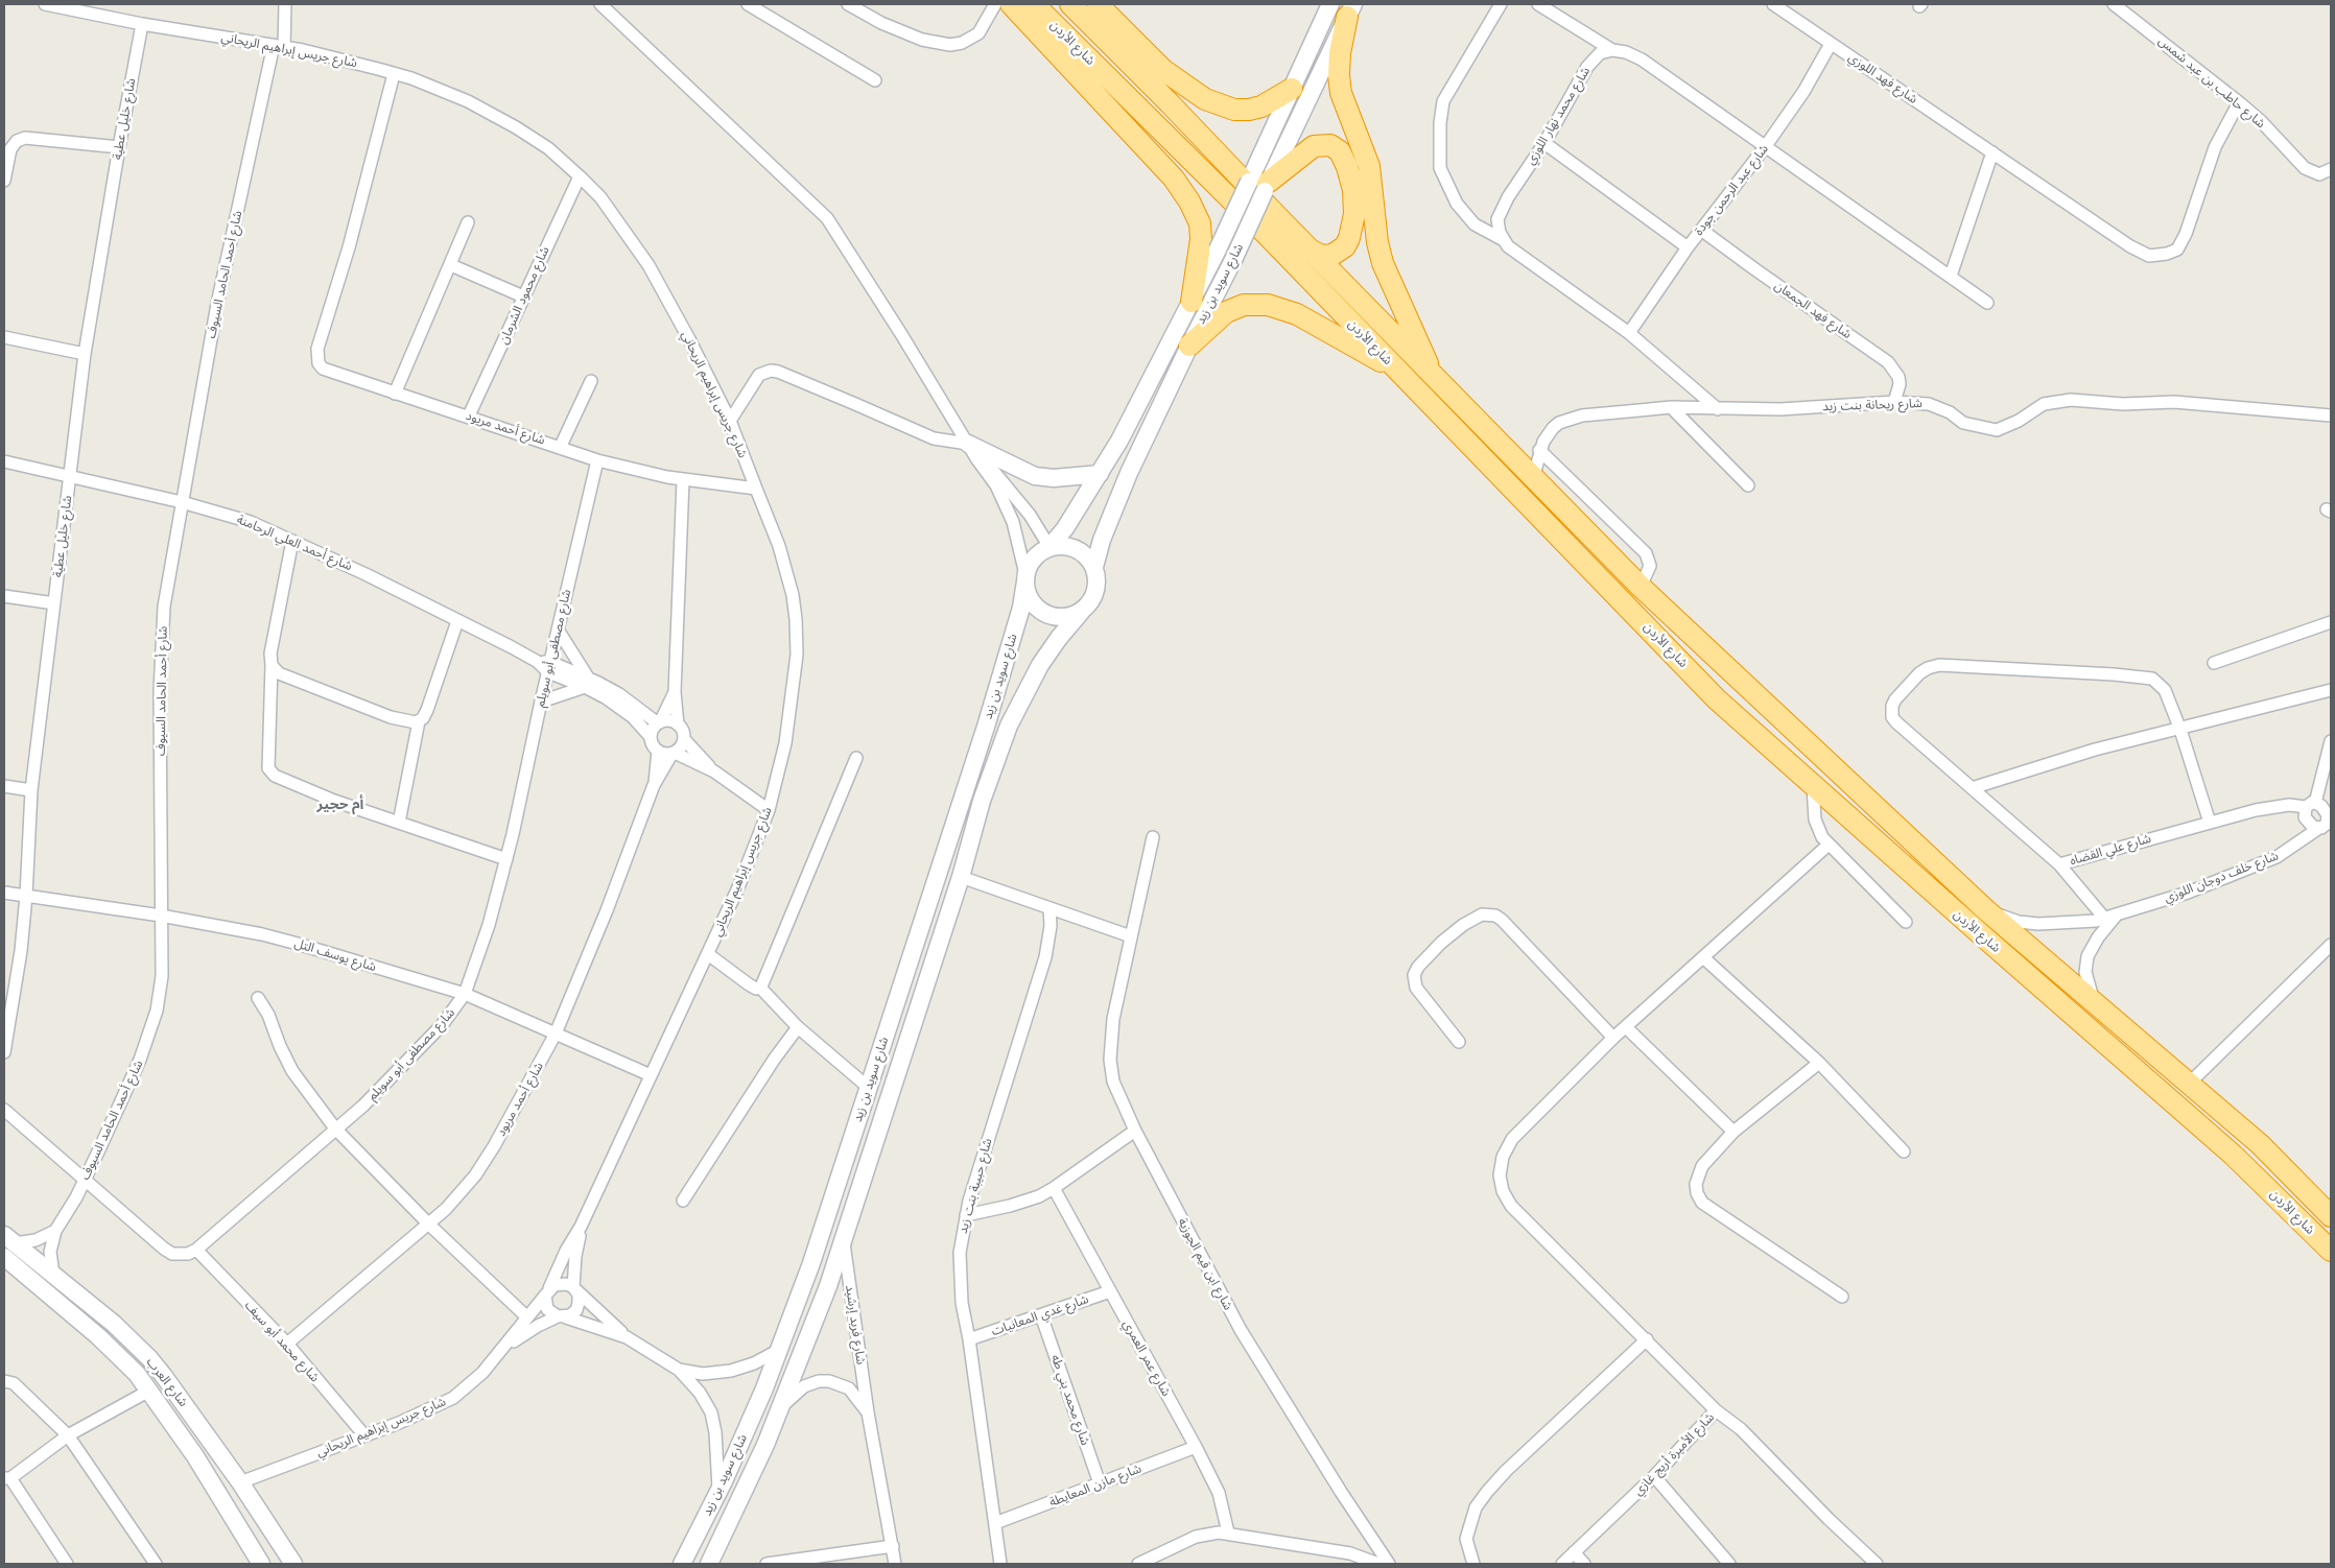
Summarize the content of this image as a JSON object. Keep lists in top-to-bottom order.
{
  "streets": {
    "highway": ["شارع الأردن"],
    "main road": ["شارع سويد بن زيد", "شارع العرب"],
    "street": [
      "شارع جريس إبراهيم الريحاني",
      "شارع فهد اللوزي",
      "شارع حاطب بن عبد شمس",
      "شارع محمد نهار اللوزي",
      "شارع خليل عطية",
      "شارع عبد الرحمن جودة",
      "شارع أحمد الحامد السيوف",
      "شارع محمود الشرمان",
      "شارع فهد الجمعان",
      "شارع ريحانة بنت زيد",
      "شارع أحمد مريود",
      "شارع أحمد العلي الرحامنة",
      "شارع مصطفى أبو سويلم",
      "شارع علي القضاه",
      "شارع خلف دوجان اللوزي",
      "شارع يوسف التل",
      "شارع حبيبة بنت زيد",
      "شارع ابن قيم الجوزية",
      "شارع غدي المعانيات",
      "شارع فريد إرشيد",
      "شارع محمد أبو سيف",
      "شارع عمر العمري",
      "شارع محمد بني طه",
      "شارع الأميرة أريج غازي",
      "شارع مازن المعايطة"
    ]
  },
  "crossings": [
    ["شارع الأردن", "شارع ريحانة بنت زيد"],
    ["شارع الأردن", "شارع خلف دوجان اللوزي"],
    ["شارع جريس إبراهيم الريحاني", "شارع خليل عطية"],
    ["شارع جريس إبراهيم الريحاني", "شارع أحمد الحامد السيوف"],
    ["شارع جريس إبراهيم الريحاني", "شارع محمود الشرمان"],
    ["شارع جريس إبراهيم الريحاني", "شارع أحمد مريود"],
    ["شارع جريس إبراهيم الريحاني", "شارع يوسف التل"],
    ["شارع جريس إبراهيم الريحاني", "شارع محمد أبو سيف"],
    ["شارع جريس إبراهيم الريحاني", "شارع العرب"],
    ["شارع فهد اللوزي", "شارع حاطب بن عبد شمس"],
    ["شارع فهد اللوزي", "شارع عبد الرحمن جودة"],
    ["شارع خليل عطية", "شارع أحمد العلي الرحامنة"],
    ["شارع خليل عطية", "شارع يوسف التل"],
    ["شارع عبد الرحمن جودة", "شارع فهد الجمعان"],
    ["شارع أحمد الحامد السيوف", "شارع أحمد العلي الرحامنة"],
    ["شارع أحمد الحامد السيوف", "شارع يوسف التل"],
    ["شارع أحمد الحامد السيوف", "شارع العرب"],
    ["شارع سويد بن زيد", "شارع فريد إرشيد"],
    ["شارع محمود الشرمان", "شارع أحمد مريود"],
    ["شارع فهد الجمعان", "شارع ريحانة بنت زيد"],
    ["شارع أحمد مريود", "شارع أحمد العلي الرحامنة"],
    ["شارع أحمد مريود", "شارع مصطفى أبو سويلم"],
    ["شارع أحمد مريود", "شارع يوسف التل"],
    ["شارع أحمد مريود", "شارع محمد أبو سيف"],
    ["شارع أحمد العلي الرحامنة", "شارع مصطفى أبو سويلم"],
    ["شارع مصطفى أبو سويلم", "شارع يوسف التل"],
    ["شارع مصطفى أبو سويلم", "شارع محمد أبو سيف"],
    ["شارع علي القضاه", "شارع خلف دوجان اللوزي"],
    ["شارع حبيبة بنت زيد", "شارع غدي المعانيات"],
    ["شارع حبيبة بنت زيد", "شارع مازن المعايطة"],
    ["شارع غدي المعانيات", "شارع عمر العمري"],
    ["شارع غدي المعانيات", "شارع محمد بني طه"],
    ["شارع عمر العمري", "شارع مازن المعايطة"],
    ["شارع محمد بني طه", "شارع مازن المعايطة"]
  ],
  "districts": ["أم حجير"]
}
